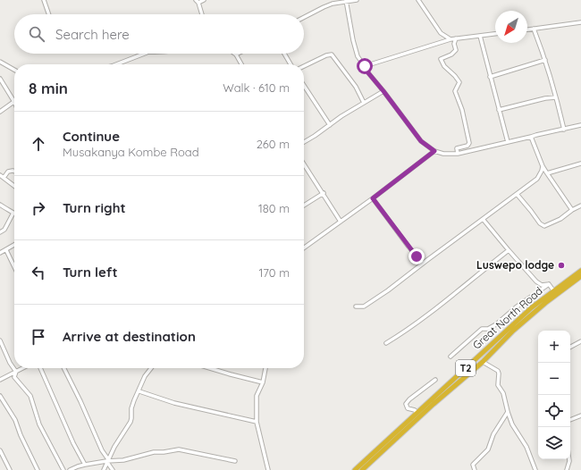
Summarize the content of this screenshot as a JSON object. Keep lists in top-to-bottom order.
{
  "streets": {
    "highway": ["Great North Road", "T2"]
  },
  "places": ["Luswepo lodge"],
  "north": "bottom left",
  "page": {
    "search": "Search here",
    "heading": ["8 min", "Walk · 610 m"],
    "list": [
      ["Continue", "Musakanya Kombe Road", "260 m"],
      ["Turn right", "180 m"],
      ["Turn left", "170 m"],
      "Arrive at destination"
    ],
    "map_buttons": ["+", "−"]
  }
}
